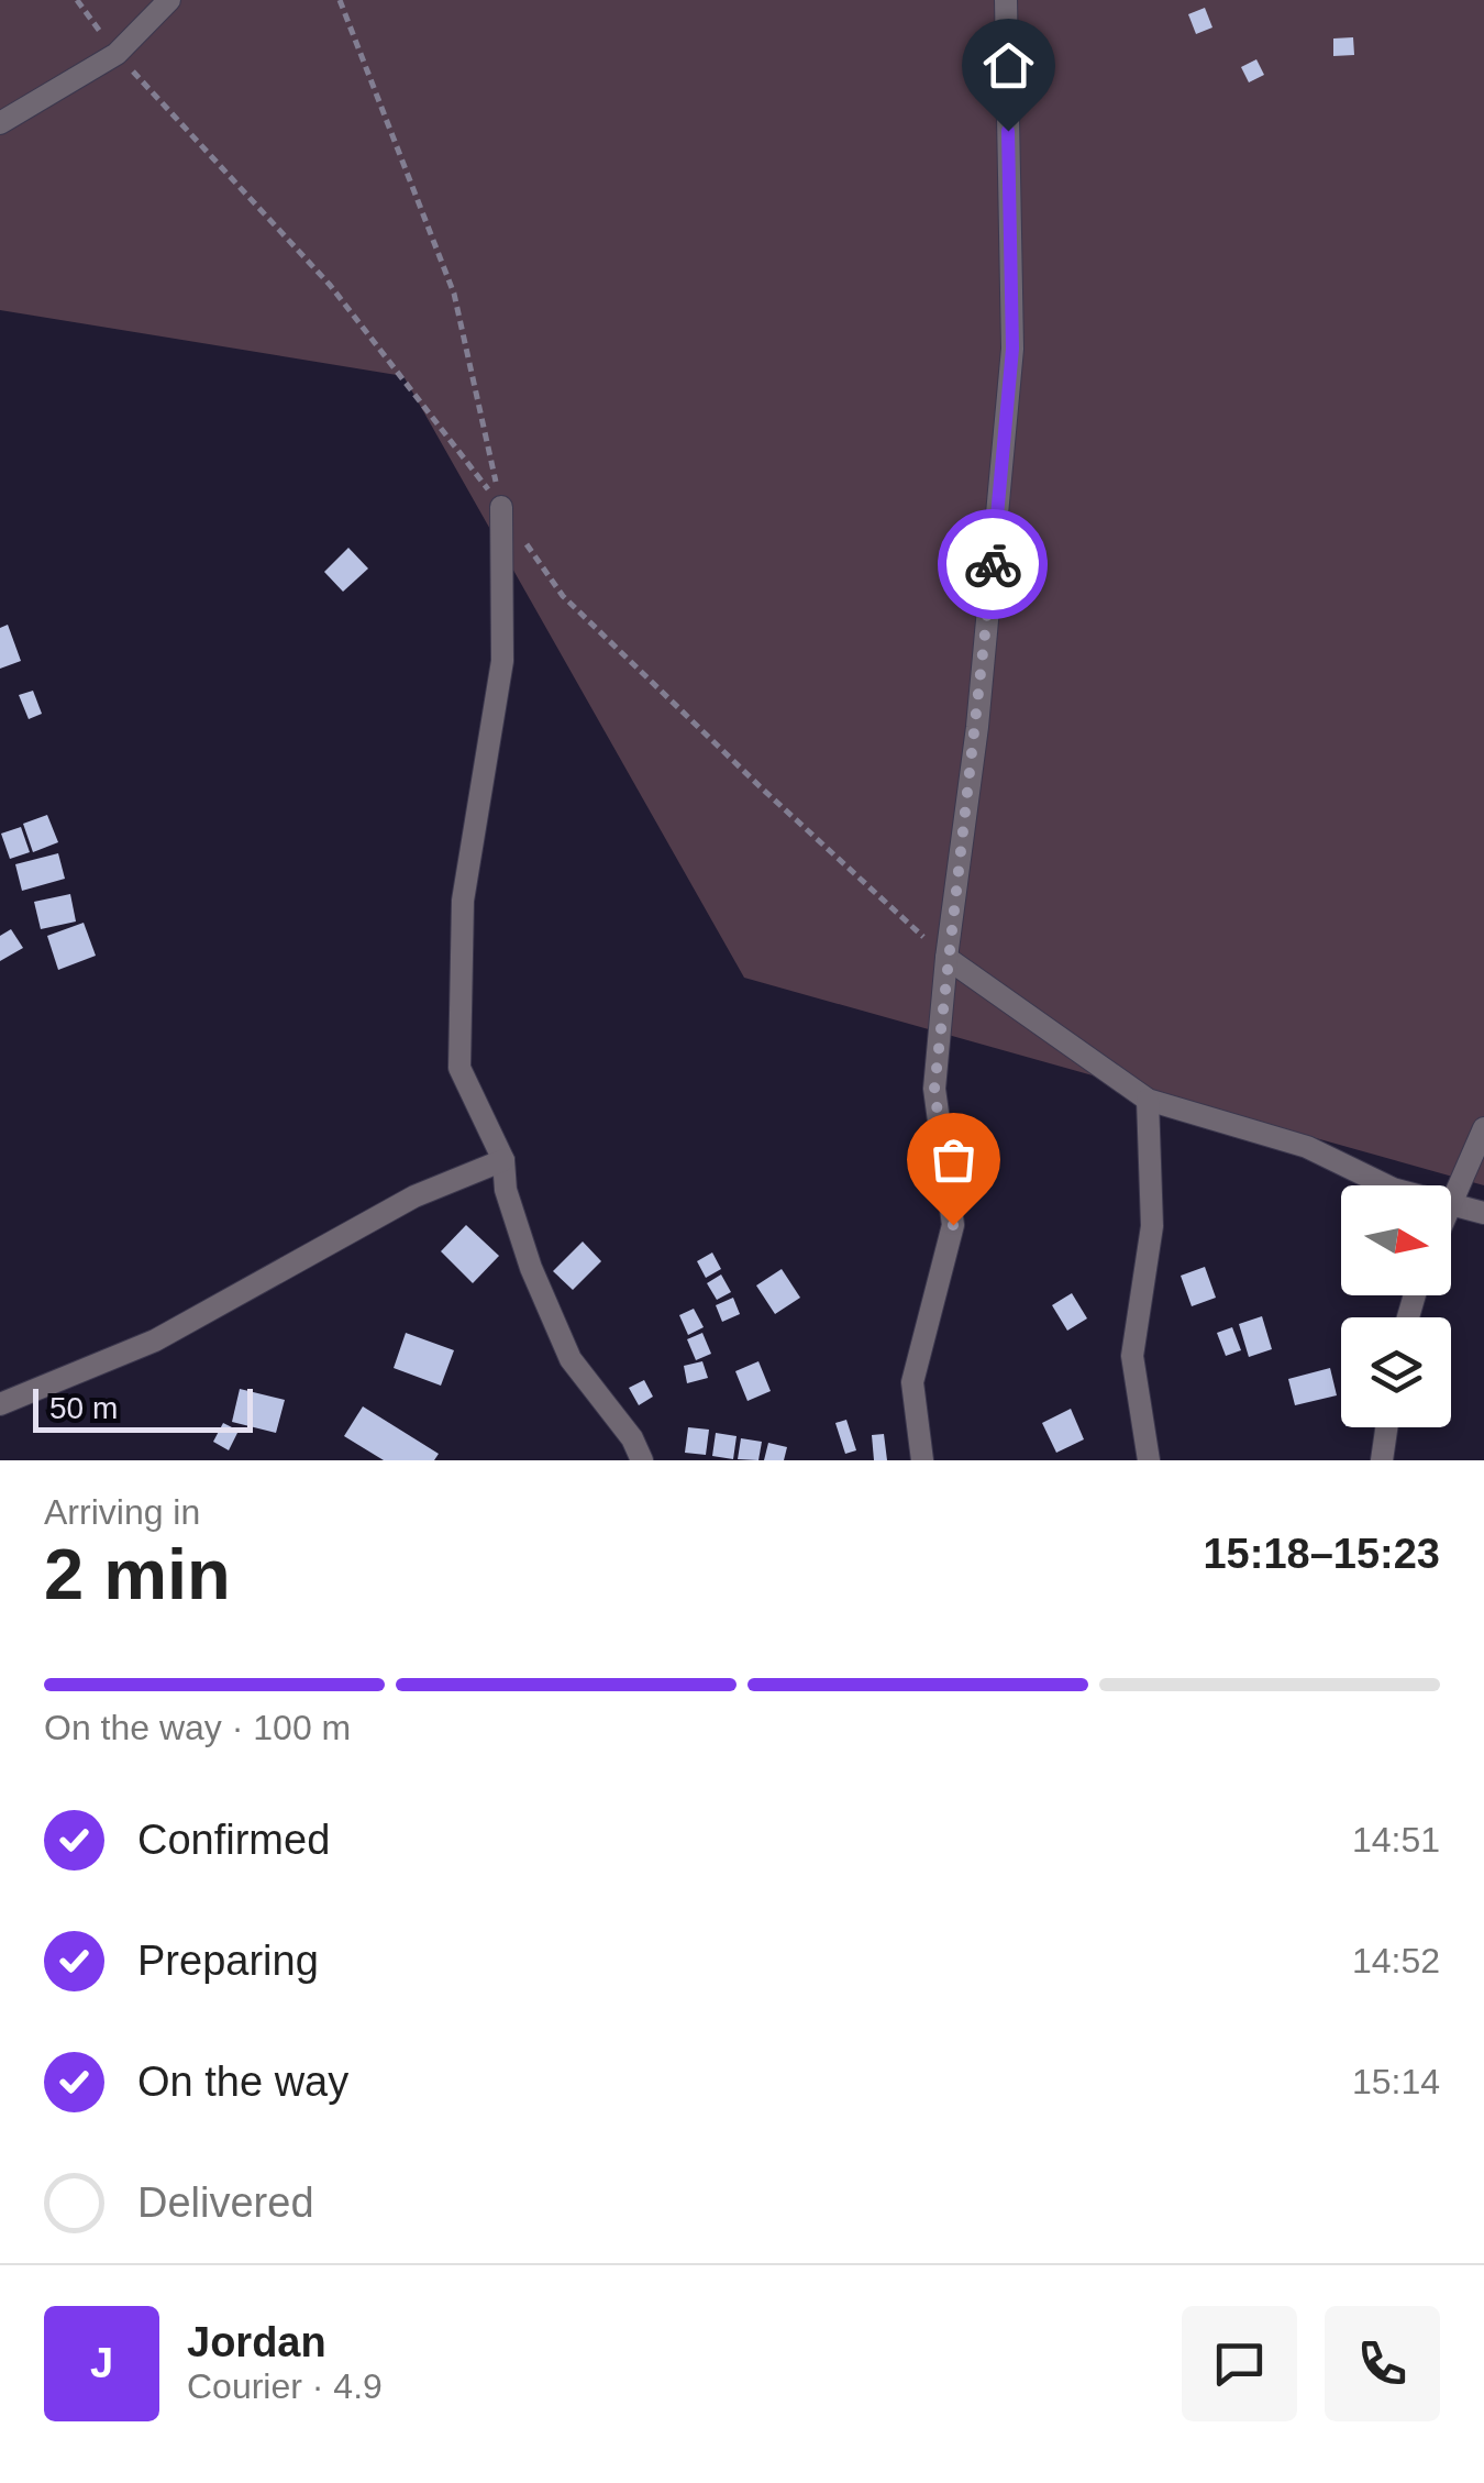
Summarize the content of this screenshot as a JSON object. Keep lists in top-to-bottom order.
{
  "scale_bar": "50 m",
  "north": "right",
  "page": {
    "scale": "50 m",
    "heading": ["2 min", "Arriving in", "15:18–15:23"],
    "panel": ["Jordan", "Courier · 4.9"],
    "bar": "On the way · 100 m",
    "list": [
      ["Confirmed", "14:51"],
      ["Preparing", "14:52"],
      ["On the way", "15:14"],
      "Delivered"
    ],
    "round": "J"
  }
}
